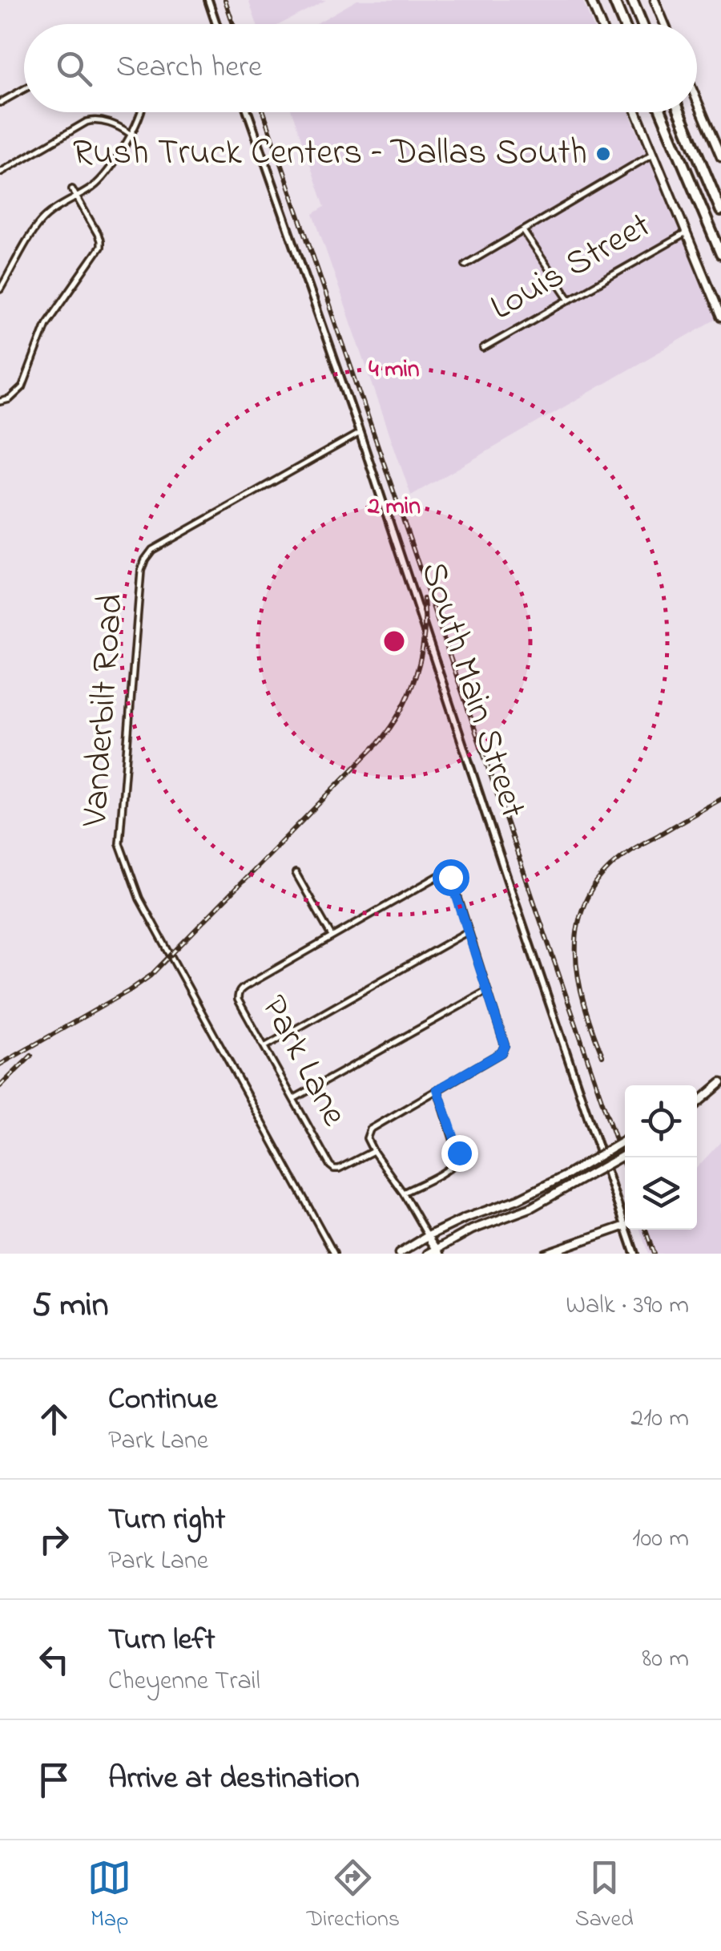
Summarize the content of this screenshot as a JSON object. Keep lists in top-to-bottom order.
{
  "streets": {
    "street": [
      "Louis Street",
      "South Main Street",
      "Vanderbilt Road",
      "Park Lane"
    ]
  },
  "crossings": [
    ["South Main Street", "Vanderbilt Road"]
  ],
  "places": ["Rush Truck Centers – Dallas South"],
  "page": {
    "search": "Search here",
    "heading": ["5 min", "Walk · 390 m"],
    "list": [
      ["Continue", "Park Lane", "210 m"],
      ["Turn right", "Park Lane", "100 m"],
      ["Turn left", "Cheyenne Trail", "80 m"],
      "Arrive at destination"
    ],
    "nav": ["Map", "Directions", "Saved"]
  },
  "rings": ["4 min", "2 min"]
}
